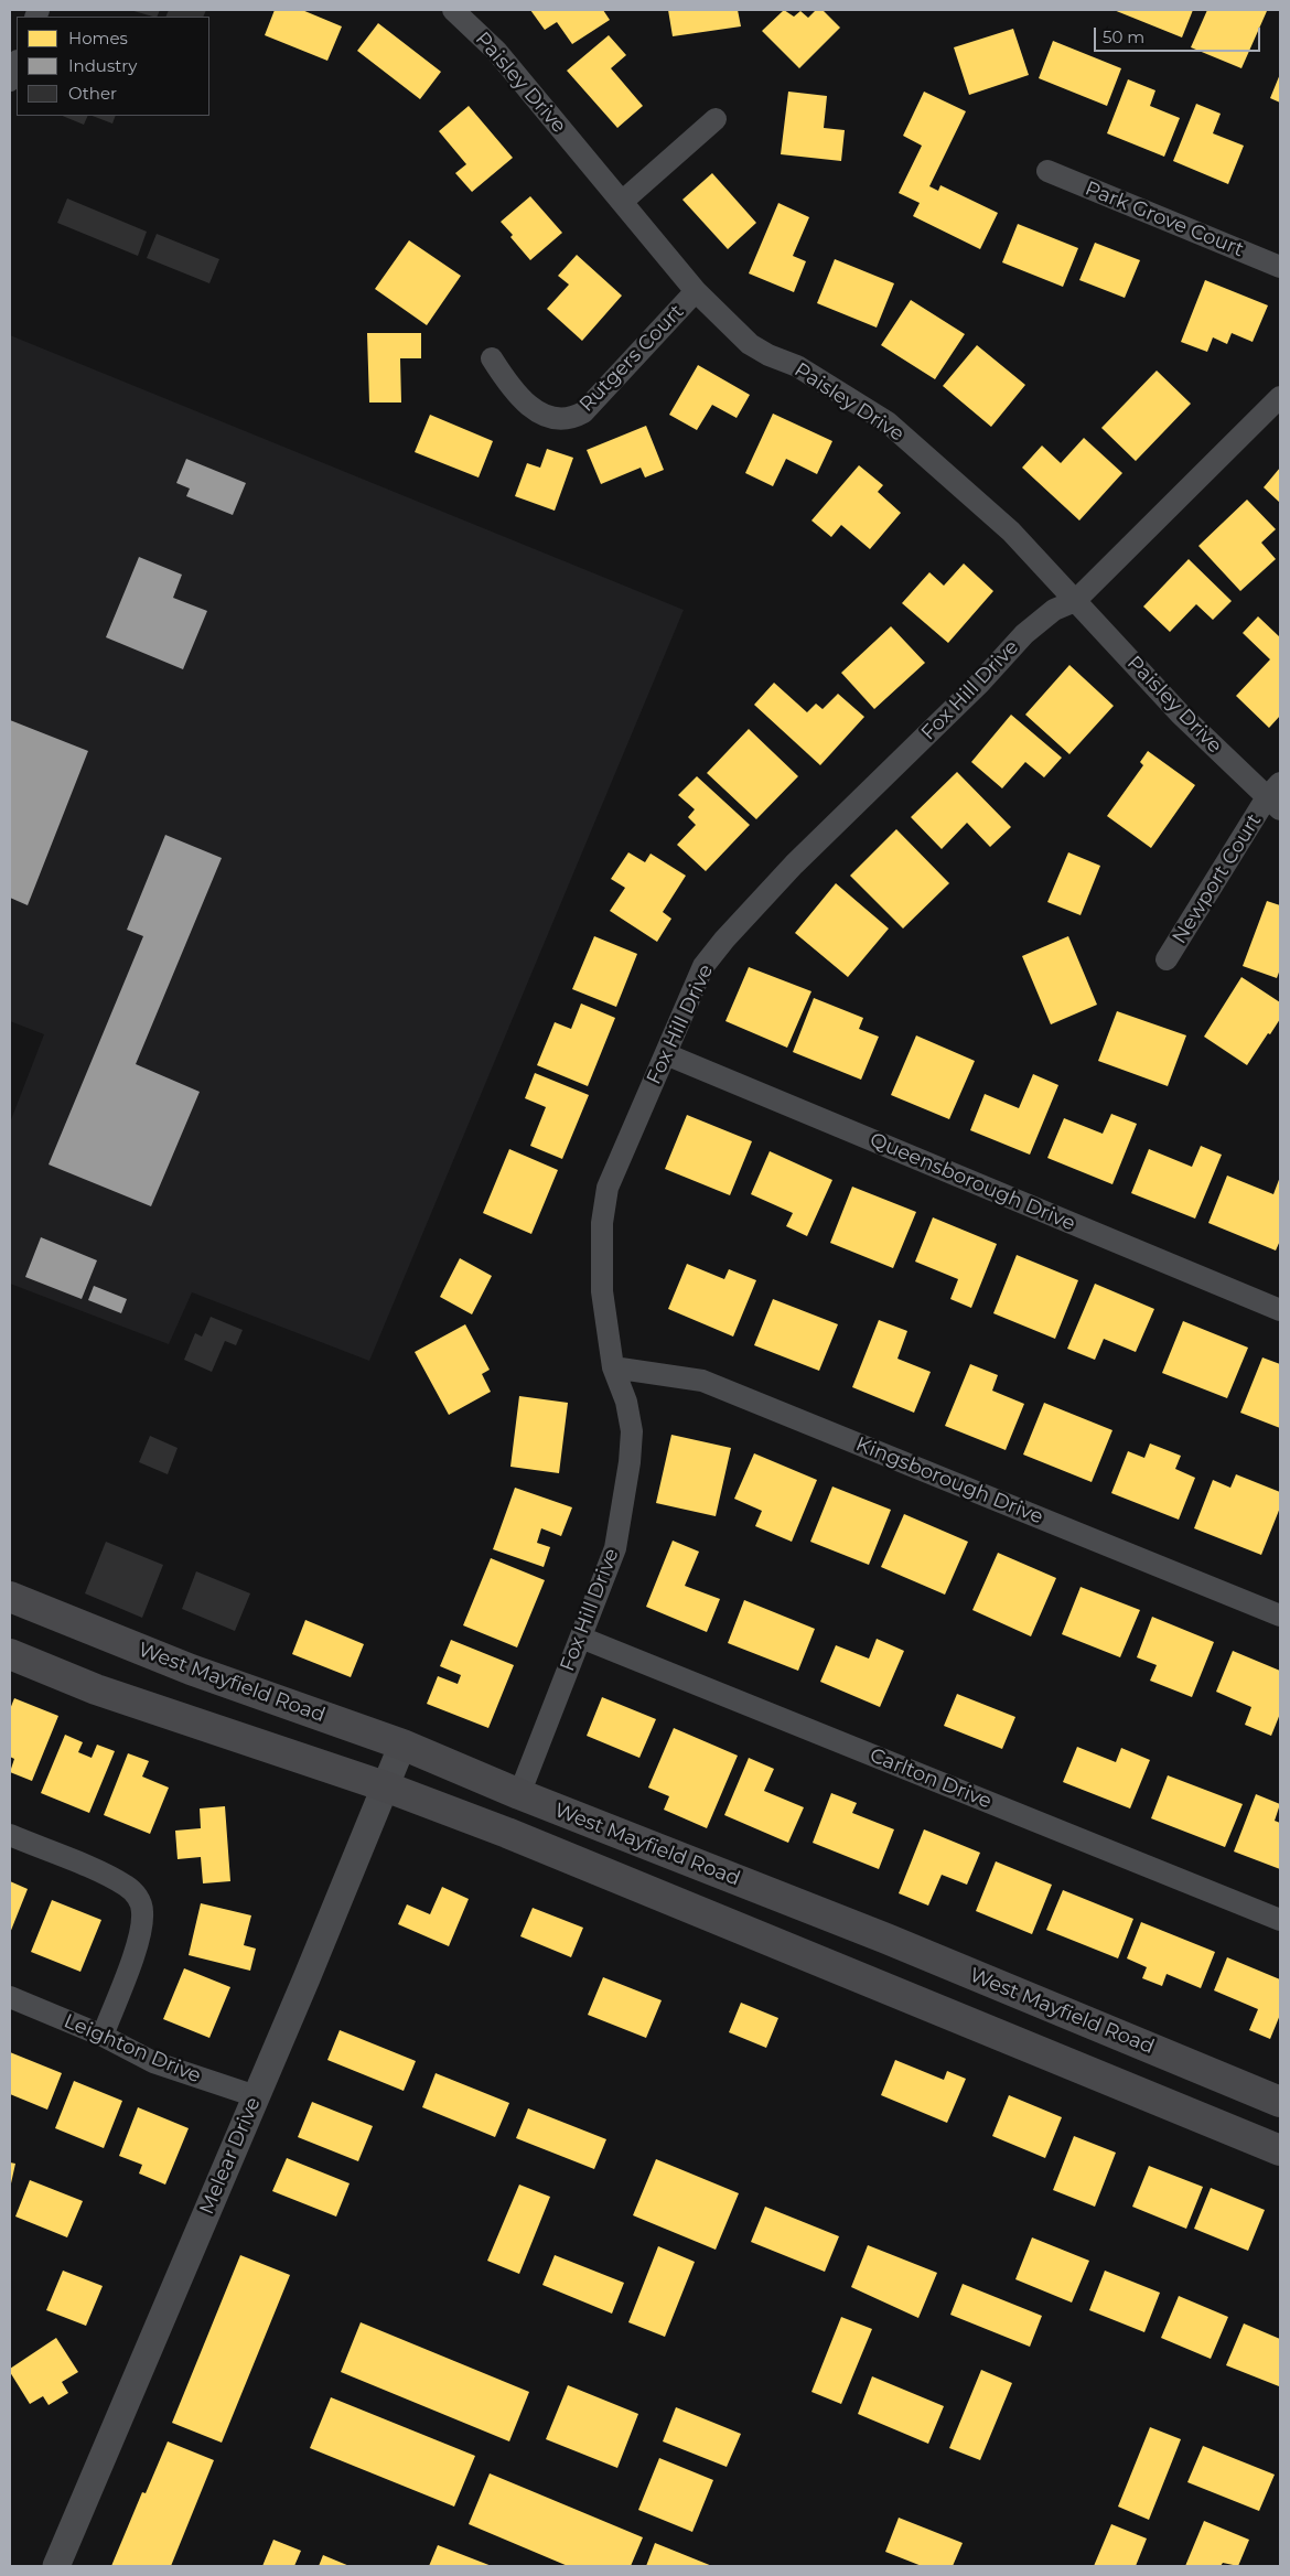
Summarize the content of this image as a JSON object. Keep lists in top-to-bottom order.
{
  "streets": {
    "main road": ["West Mayfield Road"],
    "street": [
      "Paisley Drive",
      "Park Grove Court",
      "Rutgers Court",
      "Fox Hill Drive",
      "Newport Court",
      "Queensborough Drive",
      "Kingsborough Drive",
      "Carlton Drive",
      "Leighton Drive",
      "Melear Drive"
    ]
  },
  "crossings": [
    ["Paisley Drive", "Rutgers Court"],
    ["Paisley Drive", "Fox Hill Drive"],
    ["Paisley Drive", "Newport Court"],
    ["Fox Hill Drive", "Queensborough Drive"],
    ["Fox Hill Drive", "Kingsborough Drive"],
    ["Fox Hill Drive", "West Mayfield Road"],
    ["Fox Hill Drive", "Carlton Drive"],
    ["West Mayfield Road", "Melear Drive"],
    ["Leighton Drive", "Melear Drive"]
  ],
  "legend": ["Homes", "Industry", "Other"],
  "scale_bar": "50 m"
}
